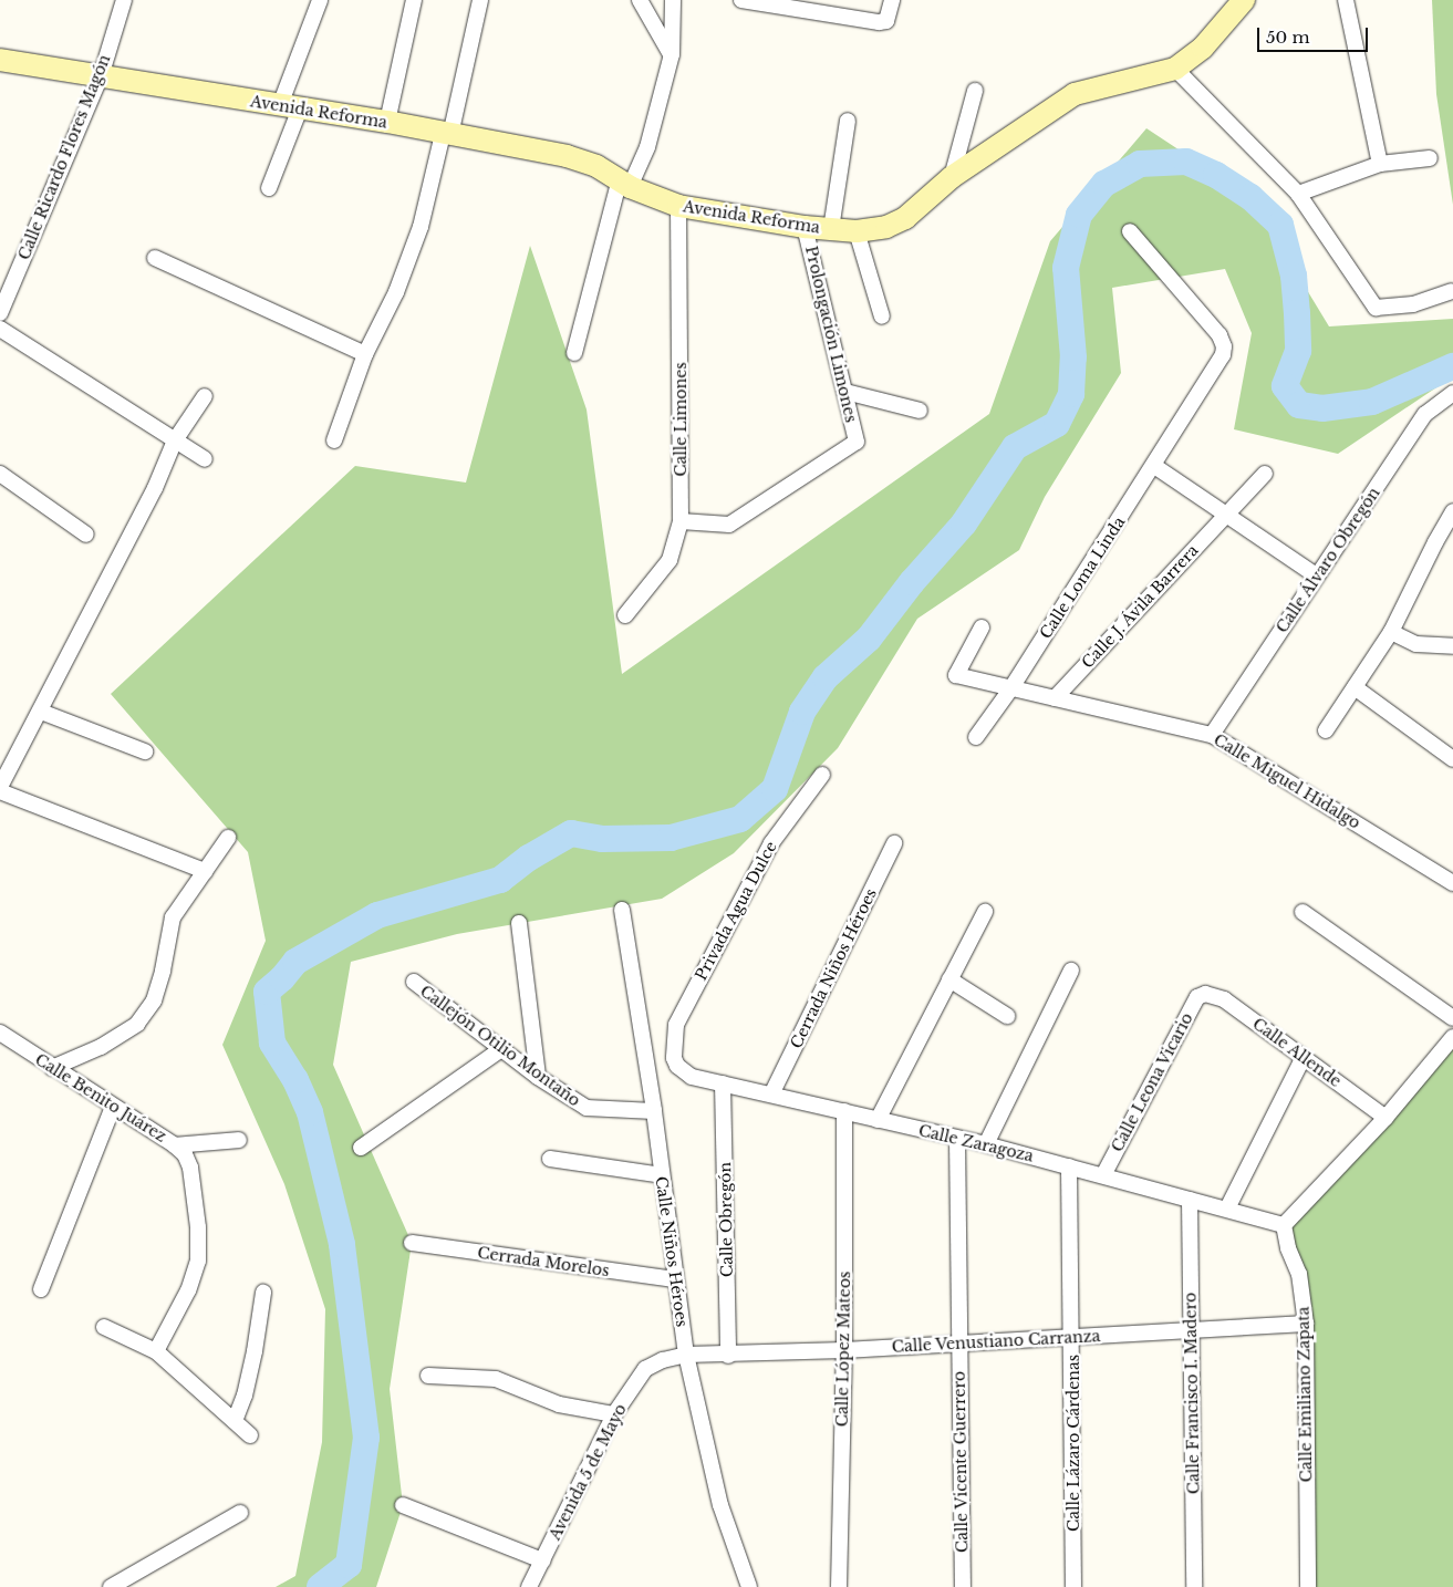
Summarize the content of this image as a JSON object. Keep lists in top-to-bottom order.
{
  "streets": {
    "street": [
      "Avenida Reforma",
      "Calle Ricardo Flores Magón",
      "Prolongación Limones",
      "Calle Limones",
      "Calle Álvaro Obregón",
      "Calle Loma Linda",
      "Calle J. Ávila Barrera",
      "Calle Miguel Hidalgo",
      "Privada Agua Dulce",
      "Cerrada Niños Héroes",
      "Callejón Otilio Montaño",
      "Calle Allende",
      "Calle Leona Vicario",
      "Calle Benito Juárez",
      "Calle Zaragoza",
      "Calle Obregón",
      "Calle Niños Héroes",
      "Cerrada Morelos",
      "Calle Venustiano Carranza",
      "Calle López Mateos",
      "Calle Francisco I. Madero",
      "Calle Emiliano Zapata",
      "Calle Lázaro Cárdenas",
      "Calle Vicente Guerrero",
      "Avenida 5 de Mayo"
    ]
  },
  "crossings": [
    ["Avenida Reforma", "Calle Ricardo Flores Magón"],
    ["Avenida Reforma", "Prolongación Limones"],
    ["Avenida Reforma", "Calle Limones"],
    ["Prolongación Limones", "Calle Limones"],
    ["Calle Álvaro Obregón", "Calle Miguel Hidalgo"],
    ["Calle Loma Linda", "Calle Miguel Hidalgo"],
    ["Calle J. Ávila Barrera", "Calle Miguel Hidalgo"],
    ["Privada Agua Dulce", "Calle Zaragoza"],
    ["Cerrada Niños Héroes", "Calle Zaragoza"],
    ["Callejón Otilio Montaño", "Calle Niños Héroes"],
    ["Calle Allende", "Calle Leona Vicario"],
    ["Calle Leona Vicario", "Calle Zaragoza"],
    ["Calle Zaragoza", "Calle Obregón"],
    ["Calle Zaragoza", "Calle López Mateos"],
    ["Calle Zaragoza", "Calle Francisco I. Madero"],
    ["Calle Zaragoza", "Calle Emiliano Zapata"],
    ["Calle Zaragoza", "Calle Lázaro Cárdenas"],
    ["Calle Zaragoza", "Calle Vicente Guerrero"],
    ["Calle Obregón", "Calle Venustiano Carranza"],
    ["Calle Niños Héroes", "Cerrada Morelos"],
    ["Calle Niños Héroes", "Calle Venustiano Carranza"],
    ["Calle Niños Héroes", "Avenida 5 de Mayo"],
    ["Calle Venustiano Carranza", "Calle López Mateos"],
    ["Calle Venustiano Carranza", "Calle Francisco I. Madero"],
    ["Calle Venustiano Carranza", "Calle Emiliano Zapata"],
    ["Calle Venustiano Carranza", "Calle Lázaro Cárdenas"],
    ["Calle Venustiano Carranza", "Calle Vicente Guerrero"],
    ["Calle Venustiano Carranza", "Avenida 5 de Mayo"]
  ],
  "scale_bar": "50 m"
}
